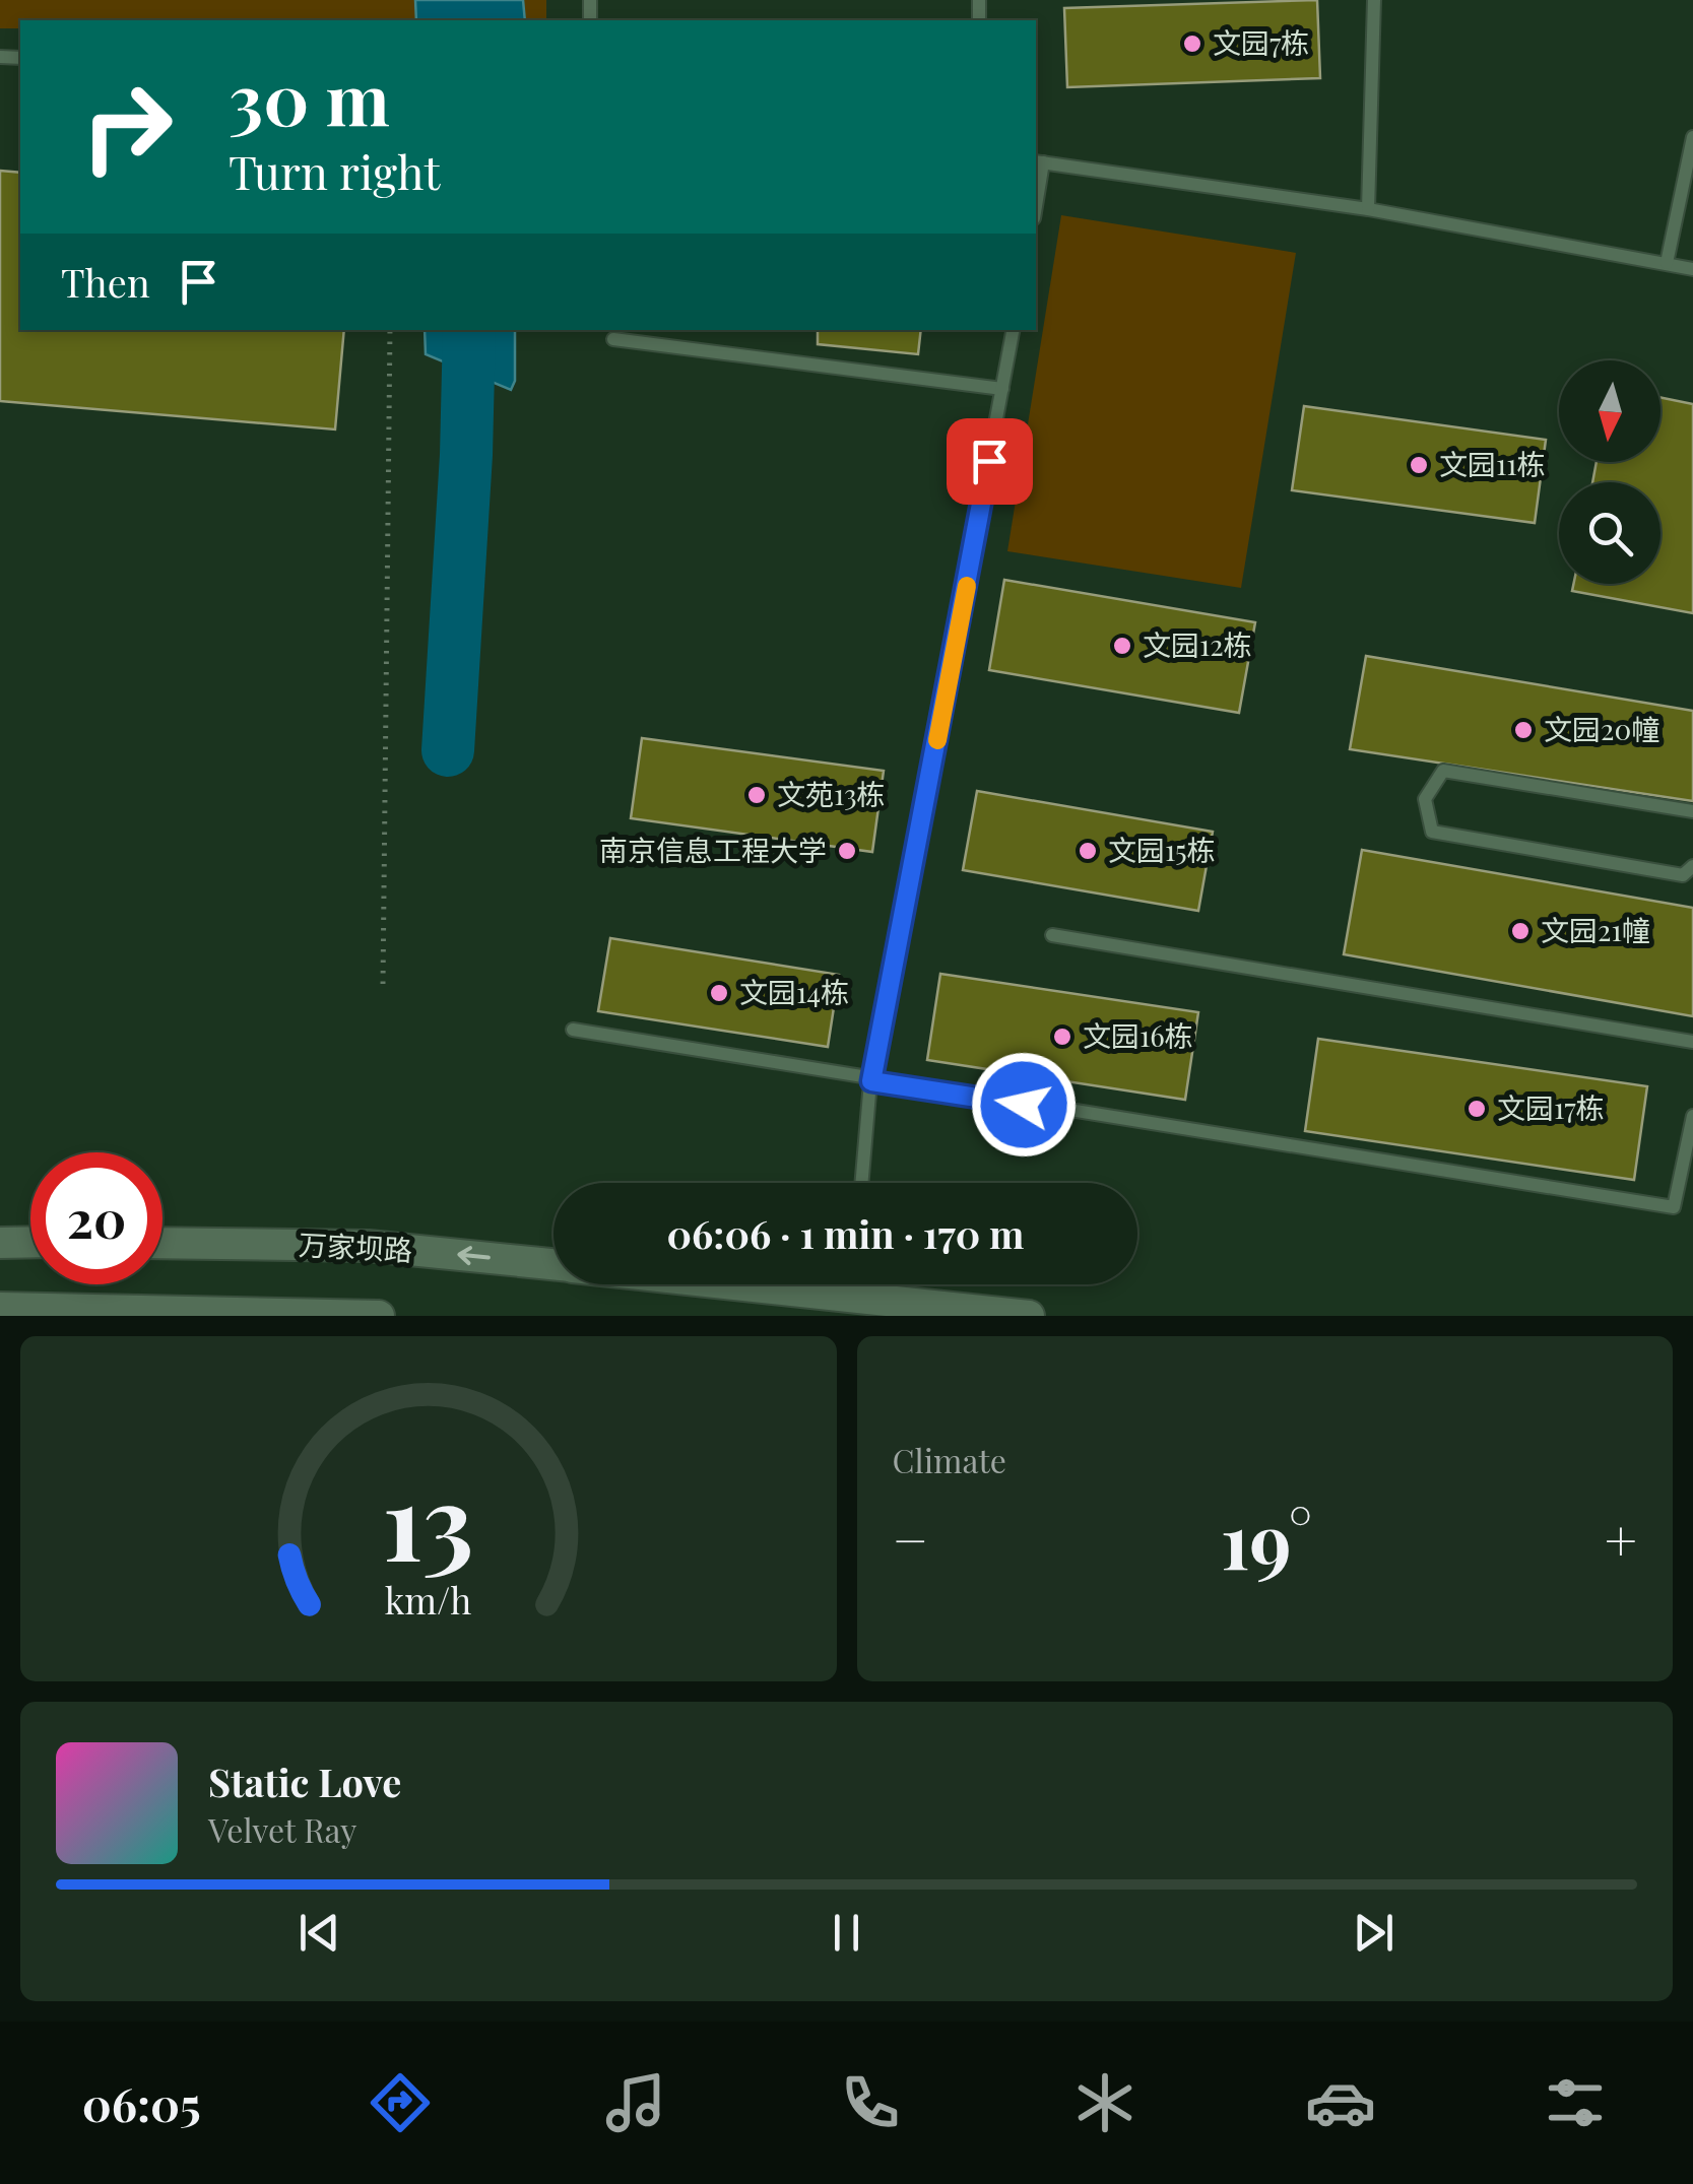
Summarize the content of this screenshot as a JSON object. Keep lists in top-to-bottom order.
{
  "streets": {
    "main road": ["万家坝路"]
  },
  "places": [
    "文园7栋",
    "文园11栋",
    "文园12栋",
    "文园20幢",
    "文苑13栋",
    "南京信息工程大学",
    "文园15栋",
    "文园21幢",
    "文园14栋",
    "文园16栋",
    "文园17栋"
  ],
  "north": "bottom",
  "page": {
    "turn": ["30 m", "Turn right"],
    "then": "Then",
    "limit": "20",
    "trip": "06:06 · 1 min · 170 m",
    "tile": "Climate",
    "heat": ["−", "19°", "+"],
    "song": ["Static Love", "Velvet Ray"],
    "tabs": "06:05",
    "gauge": ["13", "km/h"]
  }
}
